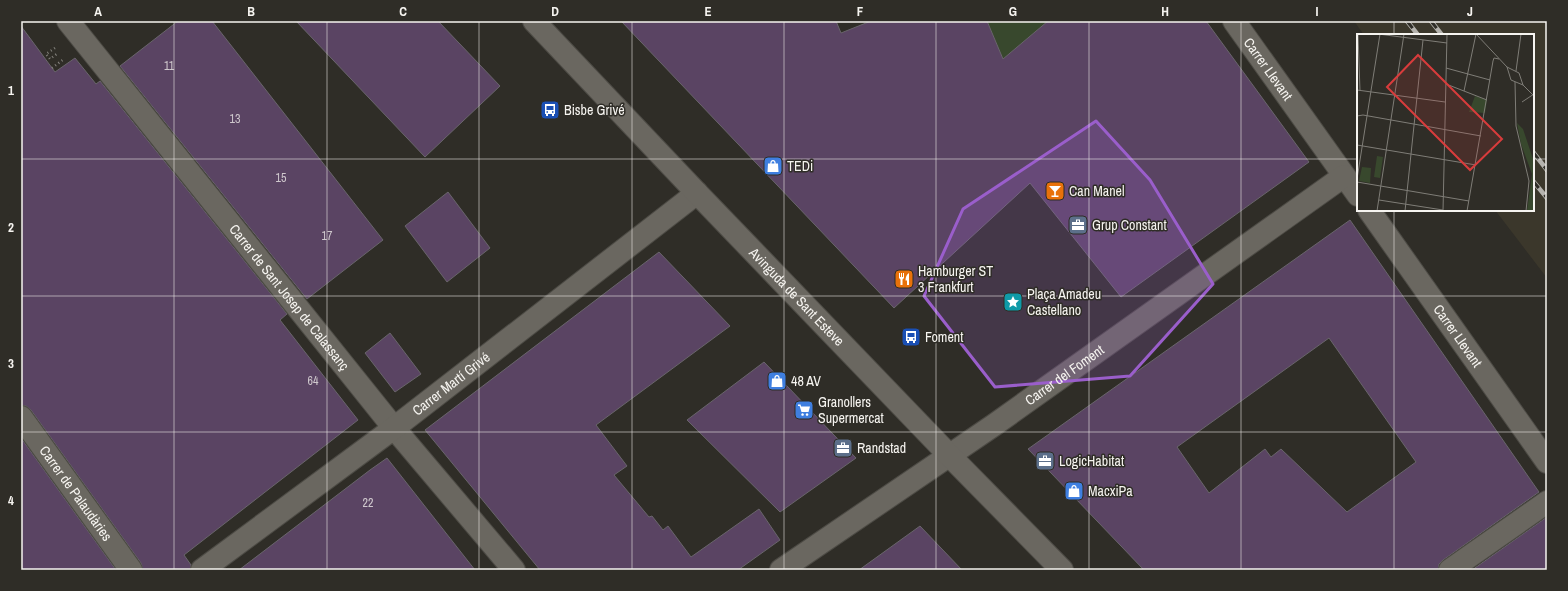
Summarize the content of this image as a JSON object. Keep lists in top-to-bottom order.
{
  "streets": {
    "street": [
      "Carrer Llevant",
      "Carrer de Sant Josep de Calassanç",
      "Avinguda de Sant Esteve",
      "Carrer del Foment",
      "Carrer Martí Grivé",
      "Carrer de Palaudàries"
    ]
  },
  "crossings": [
    ["Carrer Llevant", "Carrer del Foment"],
    ["Carrer de Sant Josep de Calassanç", "Carrer Martí Grivé"],
    ["Avinguda de Sant Esteve", "Carrer del Foment"],
    ["Avinguda de Sant Esteve", "Carrer Martí Grivé"]
  ],
  "places": {
    "bus stop": ["Bisbe Grivé", "Foment"],
    "shop": ["TEDi", "48 AV", "MacxiPa"],
    "bar": ["Can Manel"],
    "office": ["Grup Constant", "Randstad", "LogicHabitat"],
    "restaurant": ["Hamburger ST 3 Frankfurt"],
    "place": ["Plaça Amadeu Castellano"],
    "supermarket": ["Granollers Supermercat"]
  },
  "house_numbers": [
    "11",
    "13",
    "15",
    "17",
    "64",
    "22"
  ],
  "grid": {
    "columns": [
      "A",
      "B",
      "C",
      "D",
      "E",
      "F",
      "G",
      "H",
      "I",
      "J"
    ],
    "rows": [
      "1",
      "2",
      "3",
      "4"
    ]
  }
}
